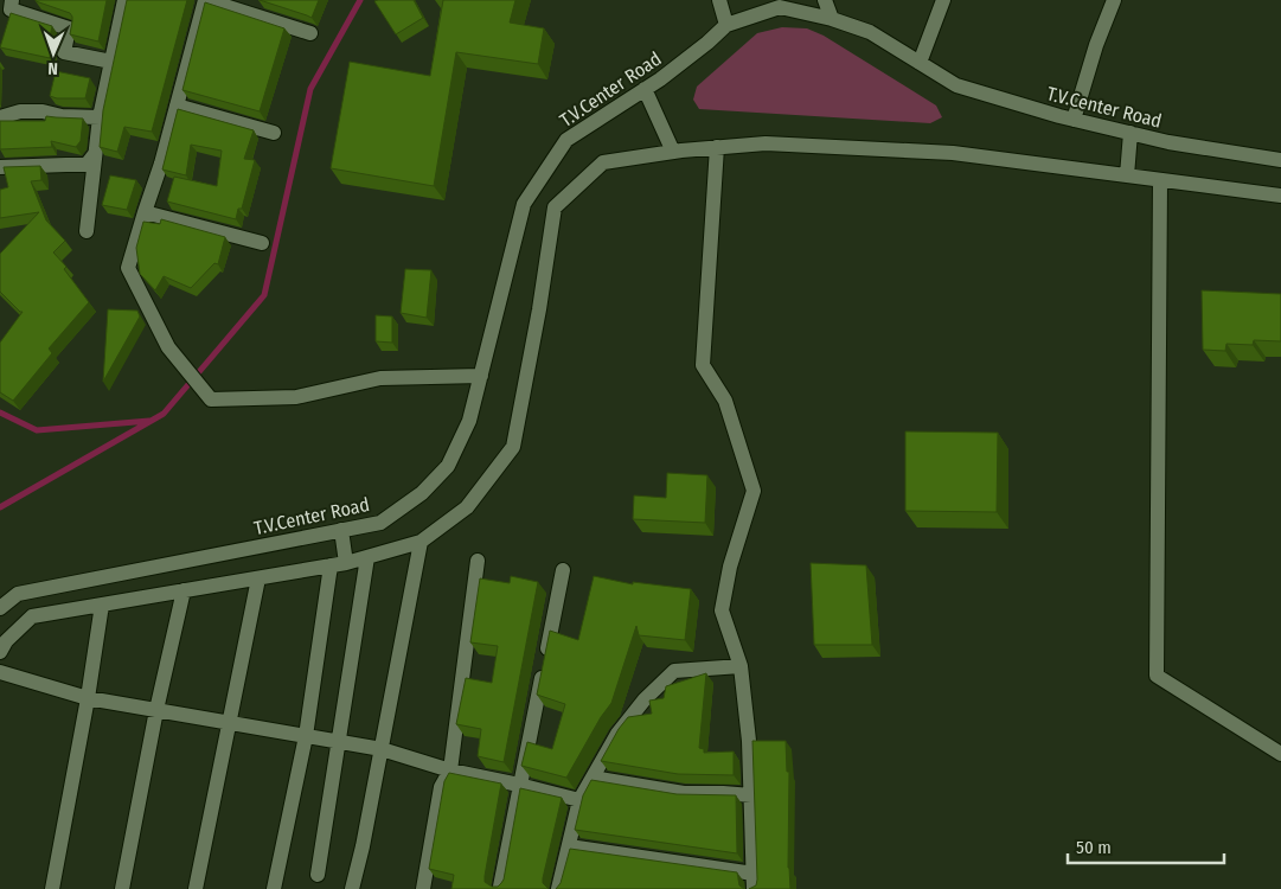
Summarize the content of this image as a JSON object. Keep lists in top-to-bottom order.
{
  "streets": {
    "street": ["T.V.Center Road"]
  },
  "scale_bar": "50 m",
  "north": "bottom"
}
